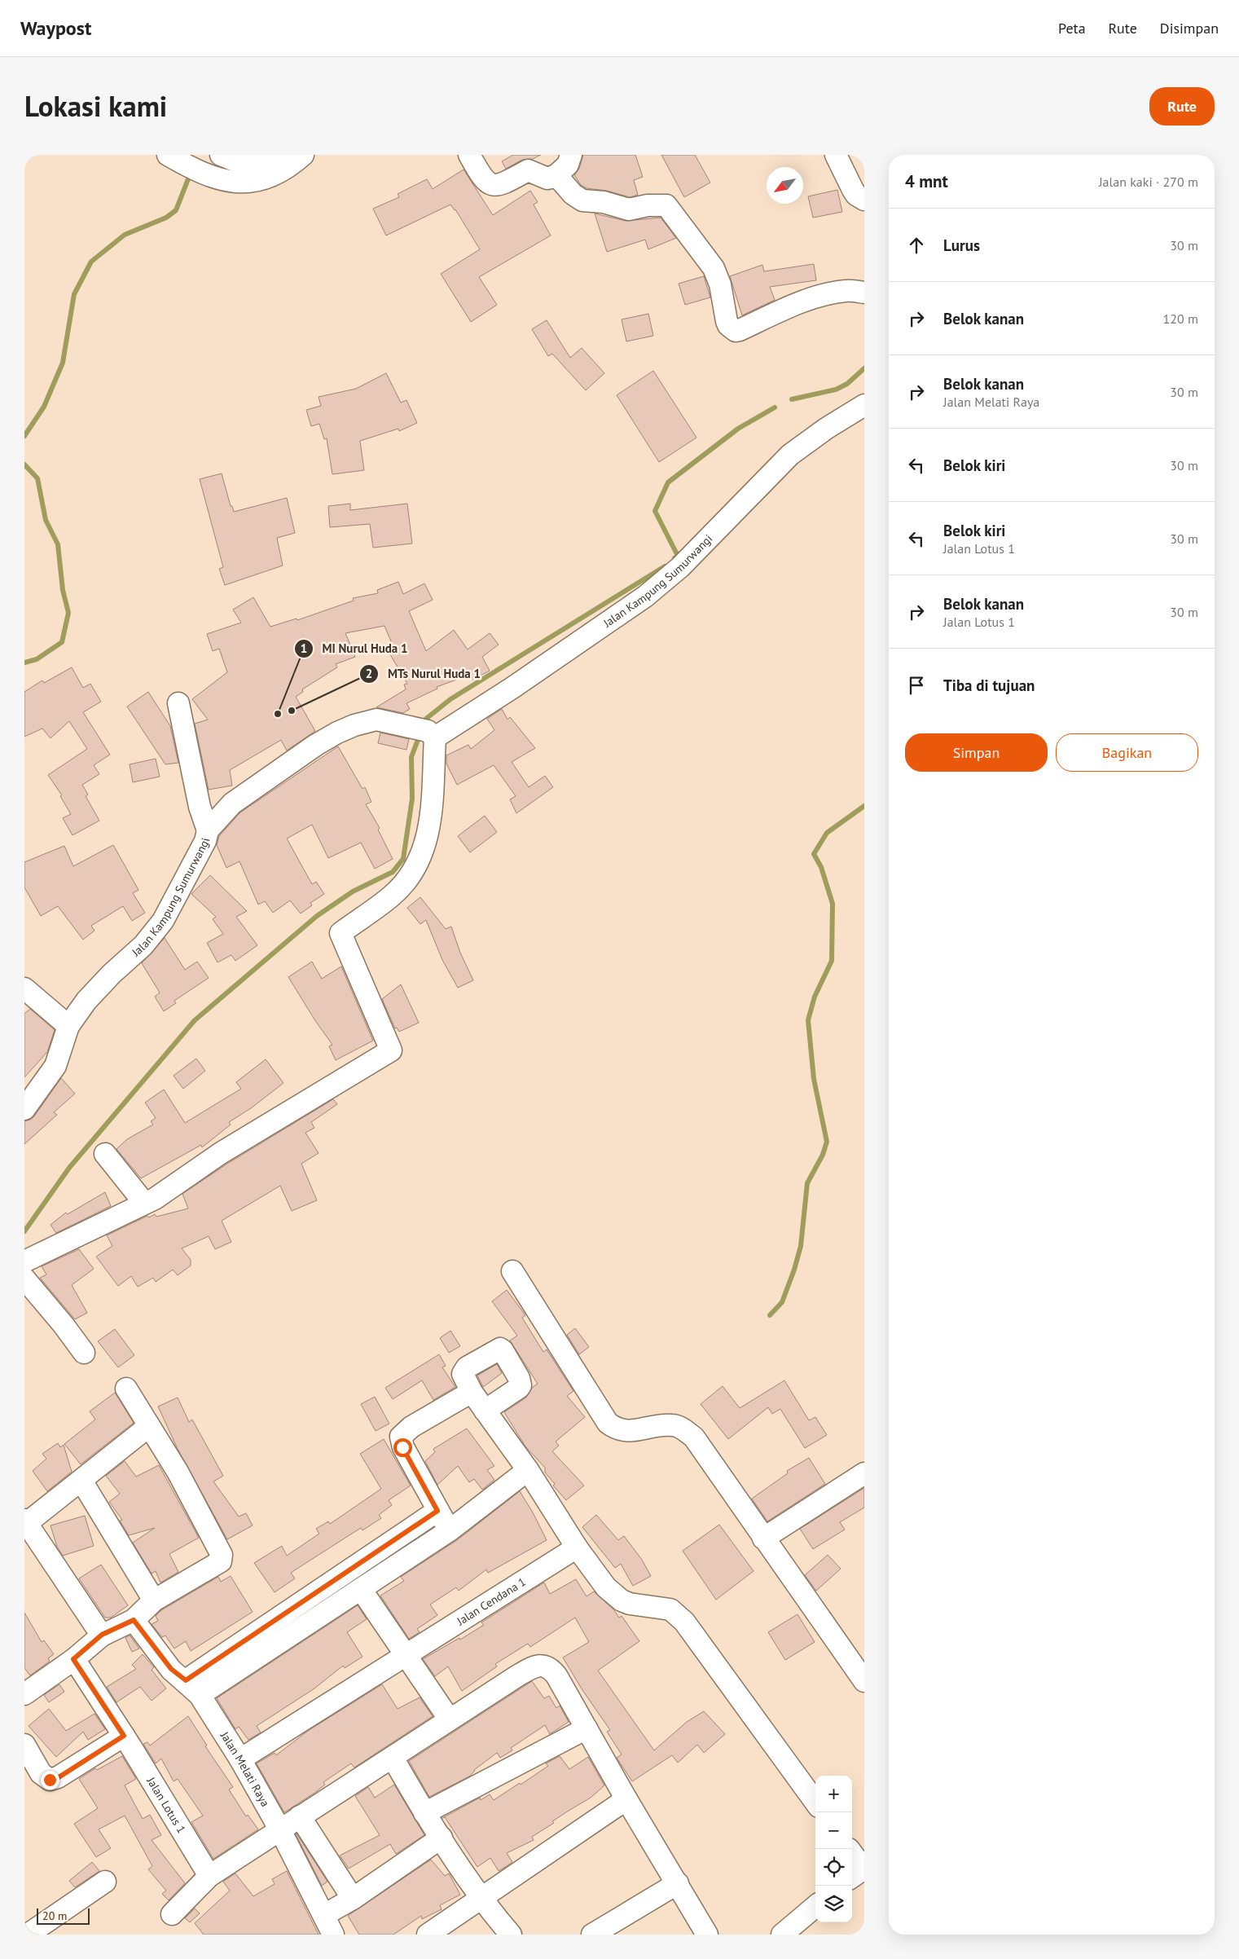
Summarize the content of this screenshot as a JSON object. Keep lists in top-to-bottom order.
{
  "streets": {
    "street": [
      "Jalan Kampung Sumurwangi",
      "Jalan Cendana 1",
      "Jalan Melati Raya",
      "Jalan Lotus 1"
    ]
  },
  "crossings": [
    ["Jalan Cendana 1", "Jalan Melati Raya"]
  ],
  "places": ["MTs Nurul Huda 1", "MI Nurul Huda 1"],
  "scale_bar": "20 m",
  "north": "bottom left",
  "page": {
    "header": "Waypost",
    "nav": ["Peta", "Rute", "Disimpan"],
    "title": "Lokasi kami",
    "buttons": [
      "Rute",
      ["Simpan", "Bagikan"]
    ],
    "heading": ["4 mnt", "Jalan kaki · 270 m"],
    "list": [
      ["Lurus", "30 m"],
      ["Belok kanan", "120 m"],
      ["Belok kanan", "Jalan Melati Raya", "30 m"],
      ["Belok kiri", "30 m"],
      ["Belok kiri", "Jalan Lotus 1", "30 m"],
      ["Belok kanan", "Jalan Lotus 1", "30 m"],
      "Tiba di tujuan"
    ],
    "map_buttons": ["+", "−"],
    "scale": "20 m"
  }
}
